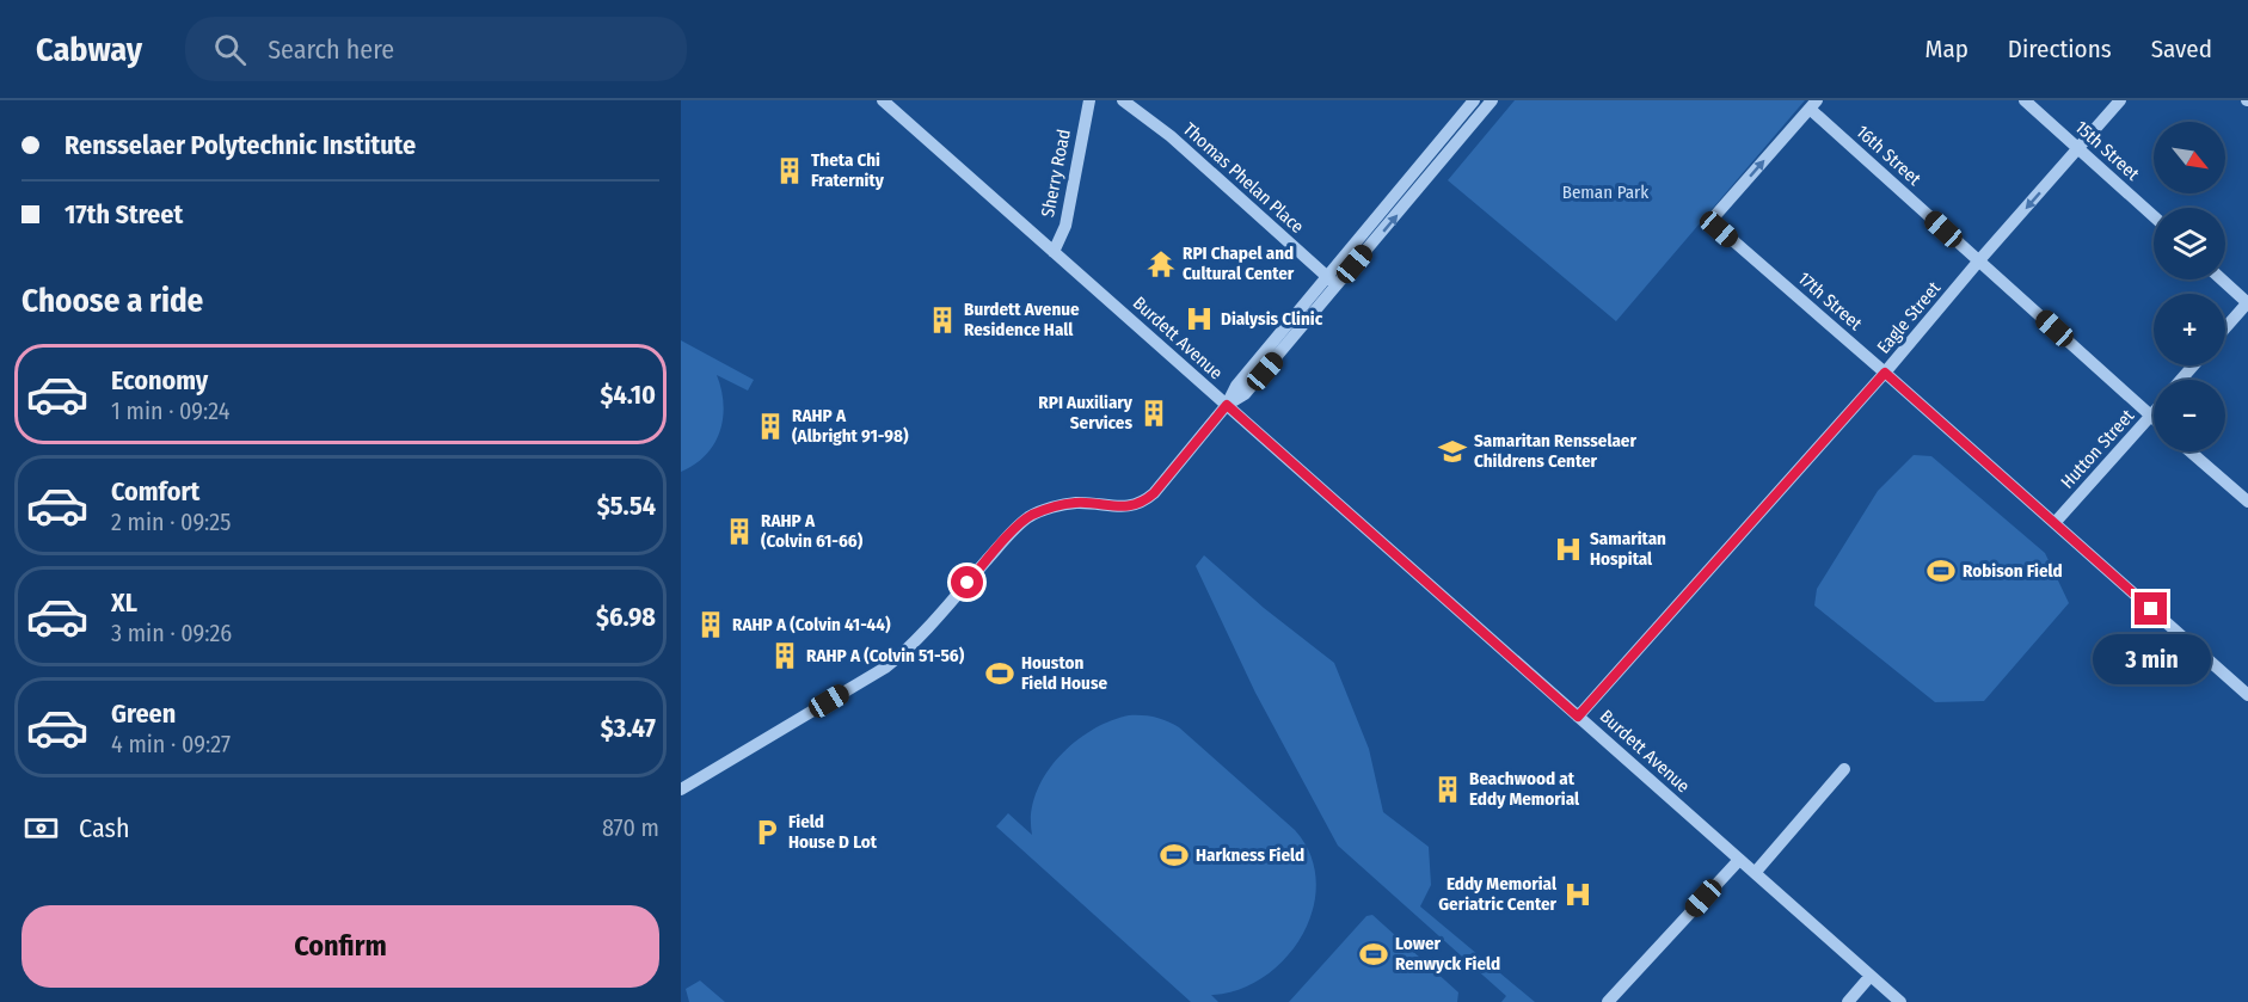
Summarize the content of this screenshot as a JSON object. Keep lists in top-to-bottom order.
{
  "streets": {
    "street": [
      "15th Street",
      "16th Street",
      "Sherry Road",
      "Thomas Phelan Place",
      "17th Street",
      "Eagle Street",
      "Burdett Avenue",
      "Hutton Street"
    ]
  },
  "crossings": [
    ["15th Street", "Eagle Street"],
    ["16th Street", "17th Street"],
    ["16th Street", "Eagle Street"],
    ["16th Street", "Hutton Street"],
    ["Sherry Road", "Burdett Avenue"],
    ["17th Street", "Eagle Street"],
    ["17th Street", "Hutton Street"],
    ["Eagle Street", "Burdett Avenue"]
  ],
  "parks": ["Beman Park"],
  "places": {
    "building": [
      "Theta Chi Fraternity",
      "Burdett Avenue Residence Hall",
      "RPI Auxiliary Services",
      "RAHP A (Albright 91-98)",
      "RAHP A (Colvin 61-66)",
      "RAHP A (Colvin 41-44)",
      "RAHP A (Colvin 51-56)",
      "Beachwood at Eddy Memorial"
    ],
    "temple": ["RPI Chapel and Cultural Center"],
    "hospital": ["Dialysis Clinic", "Samaritan Hospital", "Eddy Memorial Geriatric Center"],
    "school or university": ["Samaritan Rensselaer Childrens Center"],
    "sports": [
      "Robison Field",
      "Houston Field House",
      "Harkness Field",
      "Lower Renwyck Field"
    ],
    "parking": ["Field House D Lot"]
  },
  "north": "bottom right",
  "page": {
    "header": "Cabway",
    "search": "Search here",
    "nav": ["Map", "Directions", "Saved"],
    "banner": ["Rensselaer Polytechnic Institute", "17th Street"],
    "map_buttons": ["+", "−"],
    "heading": "Choose a ride",
    "list": [
      {
        "name": "Economy",
        "note": "1 min · 09:24",
        "value": "$4.10"
      },
      {
        "name": "Comfort",
        "note": "2 min · 09:25",
        "value": "$5.54"
      },
      {
        "name": "XL",
        "note": "3 min · 09:26",
        "value": "$6.98"
      },
      {
        "name": "Green",
        "note": "4 min · 09:27",
        "value": "$3.47"
      }
    ],
    "bubble": "3 min",
    "pay": ["Cash", "870 m"],
    "buttons": "Confirm"
  }
}
